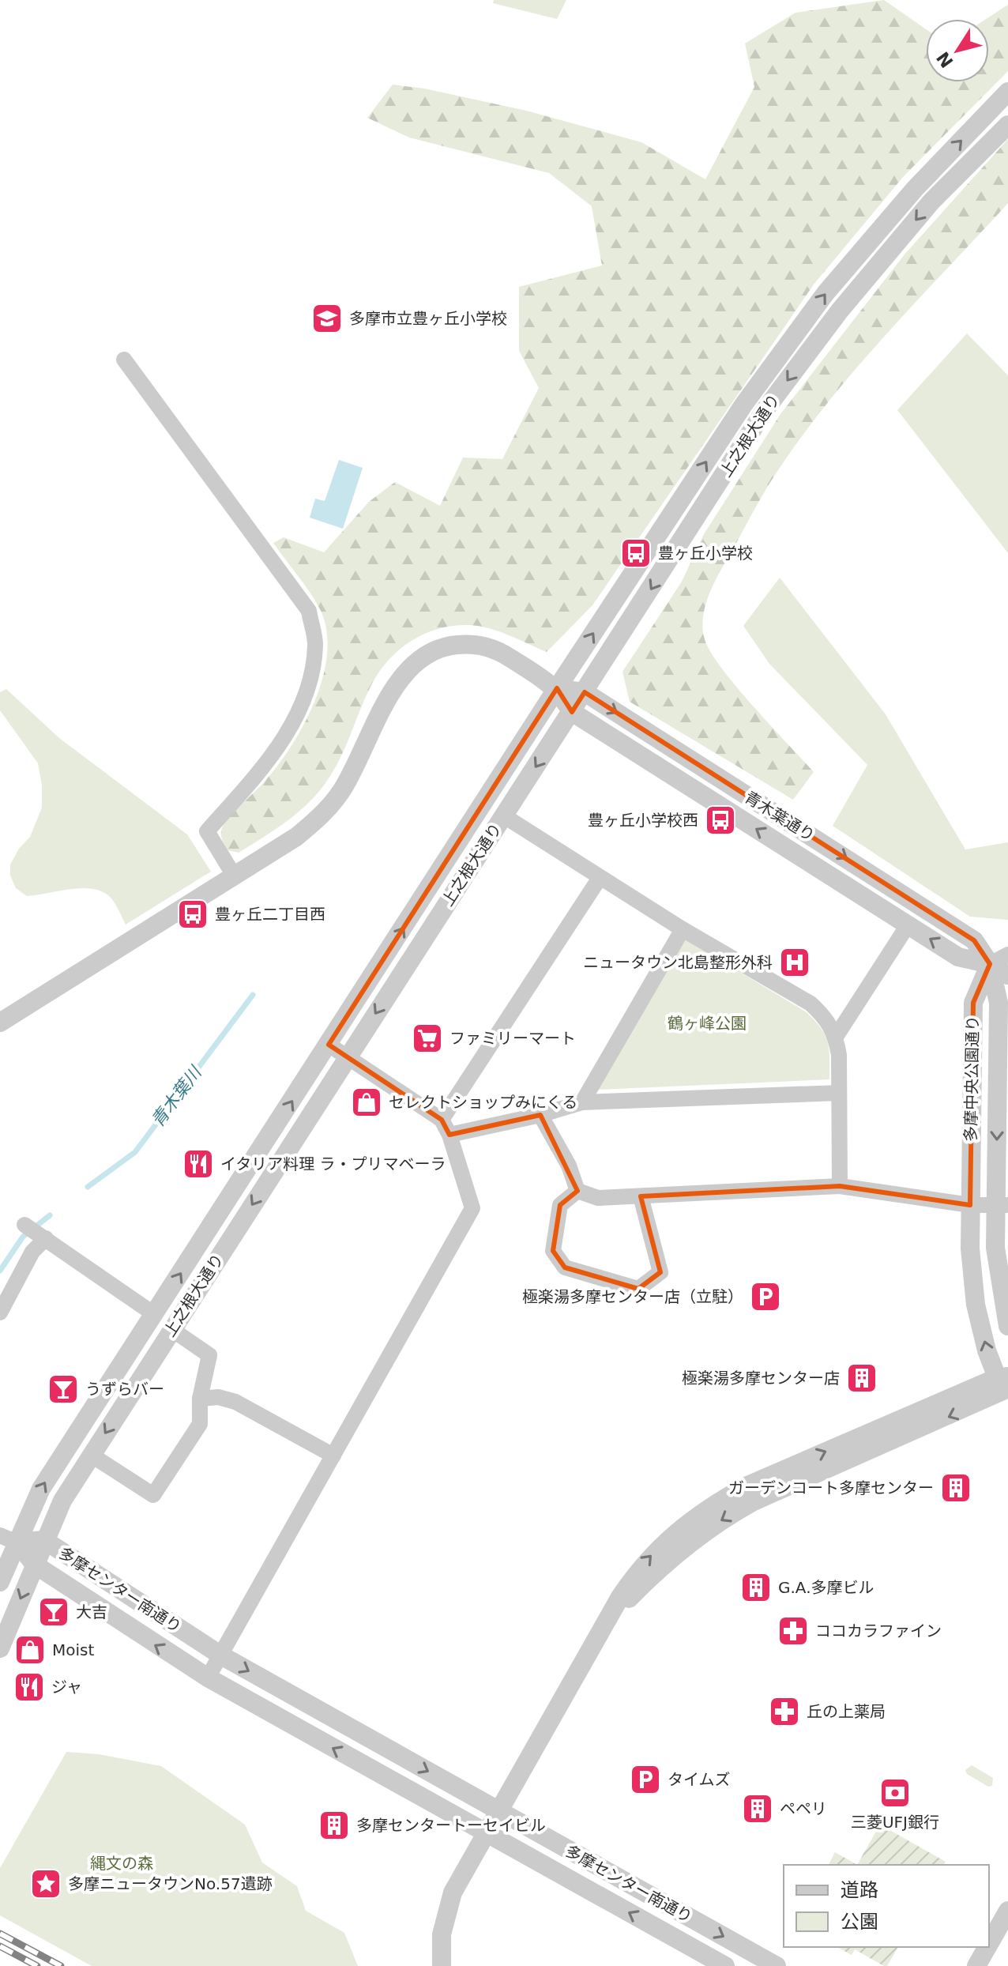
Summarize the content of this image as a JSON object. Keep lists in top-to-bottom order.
{
  "streets": {
    "street": [
      "上之根大通り",
      "青木葉通り",
      "多摩中央公園通り",
      "多摩センター南通り"
    ]
  },
  "crossings": [
    ["上之根大通り", "青木葉通り"],
    ["上之根大通り", "多摩センター南通り"],
    ["青木葉通り", "多摩中央公園通り"]
  ],
  "water": ["青木葉川"],
  "parks": ["鶴ヶ峰公園", "縄文の森"],
  "places": {
    "school or university": ["多摩市立豊ヶ丘小学校"],
    "bus stop": ["豊ヶ丘小学校", "豊ヶ丘小学校西", "豊ヶ丘二丁目西"],
    "hospital": ["ニュータウン北島整形外科"],
    "supermarket": ["ファミリーマート"],
    "shop": ["セレクトショップみにくる", "Moist"],
    "restaurant": ["イタリア料理 ラ・プリマベーラ", "ジャ"],
    "parking": ["極楽湯多摩センター店（立駐）", "タイムズ"],
    "building": [
      "極楽湯多摩センター店",
      "ガーデンコート多摩センター",
      "G.A.多摩ビル",
      "ペペリ",
      "多摩センタートーセイビル"
    ],
    "bar": ["うずらバー", "大吉"],
    "pharmacy": ["ココカラファイン", "丘の上薬局"],
    "bank": ["三菱UFJ銀行"],
    "place": ["多摩ニュータウンNo.57遺跡"]
  },
  "legend": ["道路", "公園"],
  "north": "bottom left"
}
